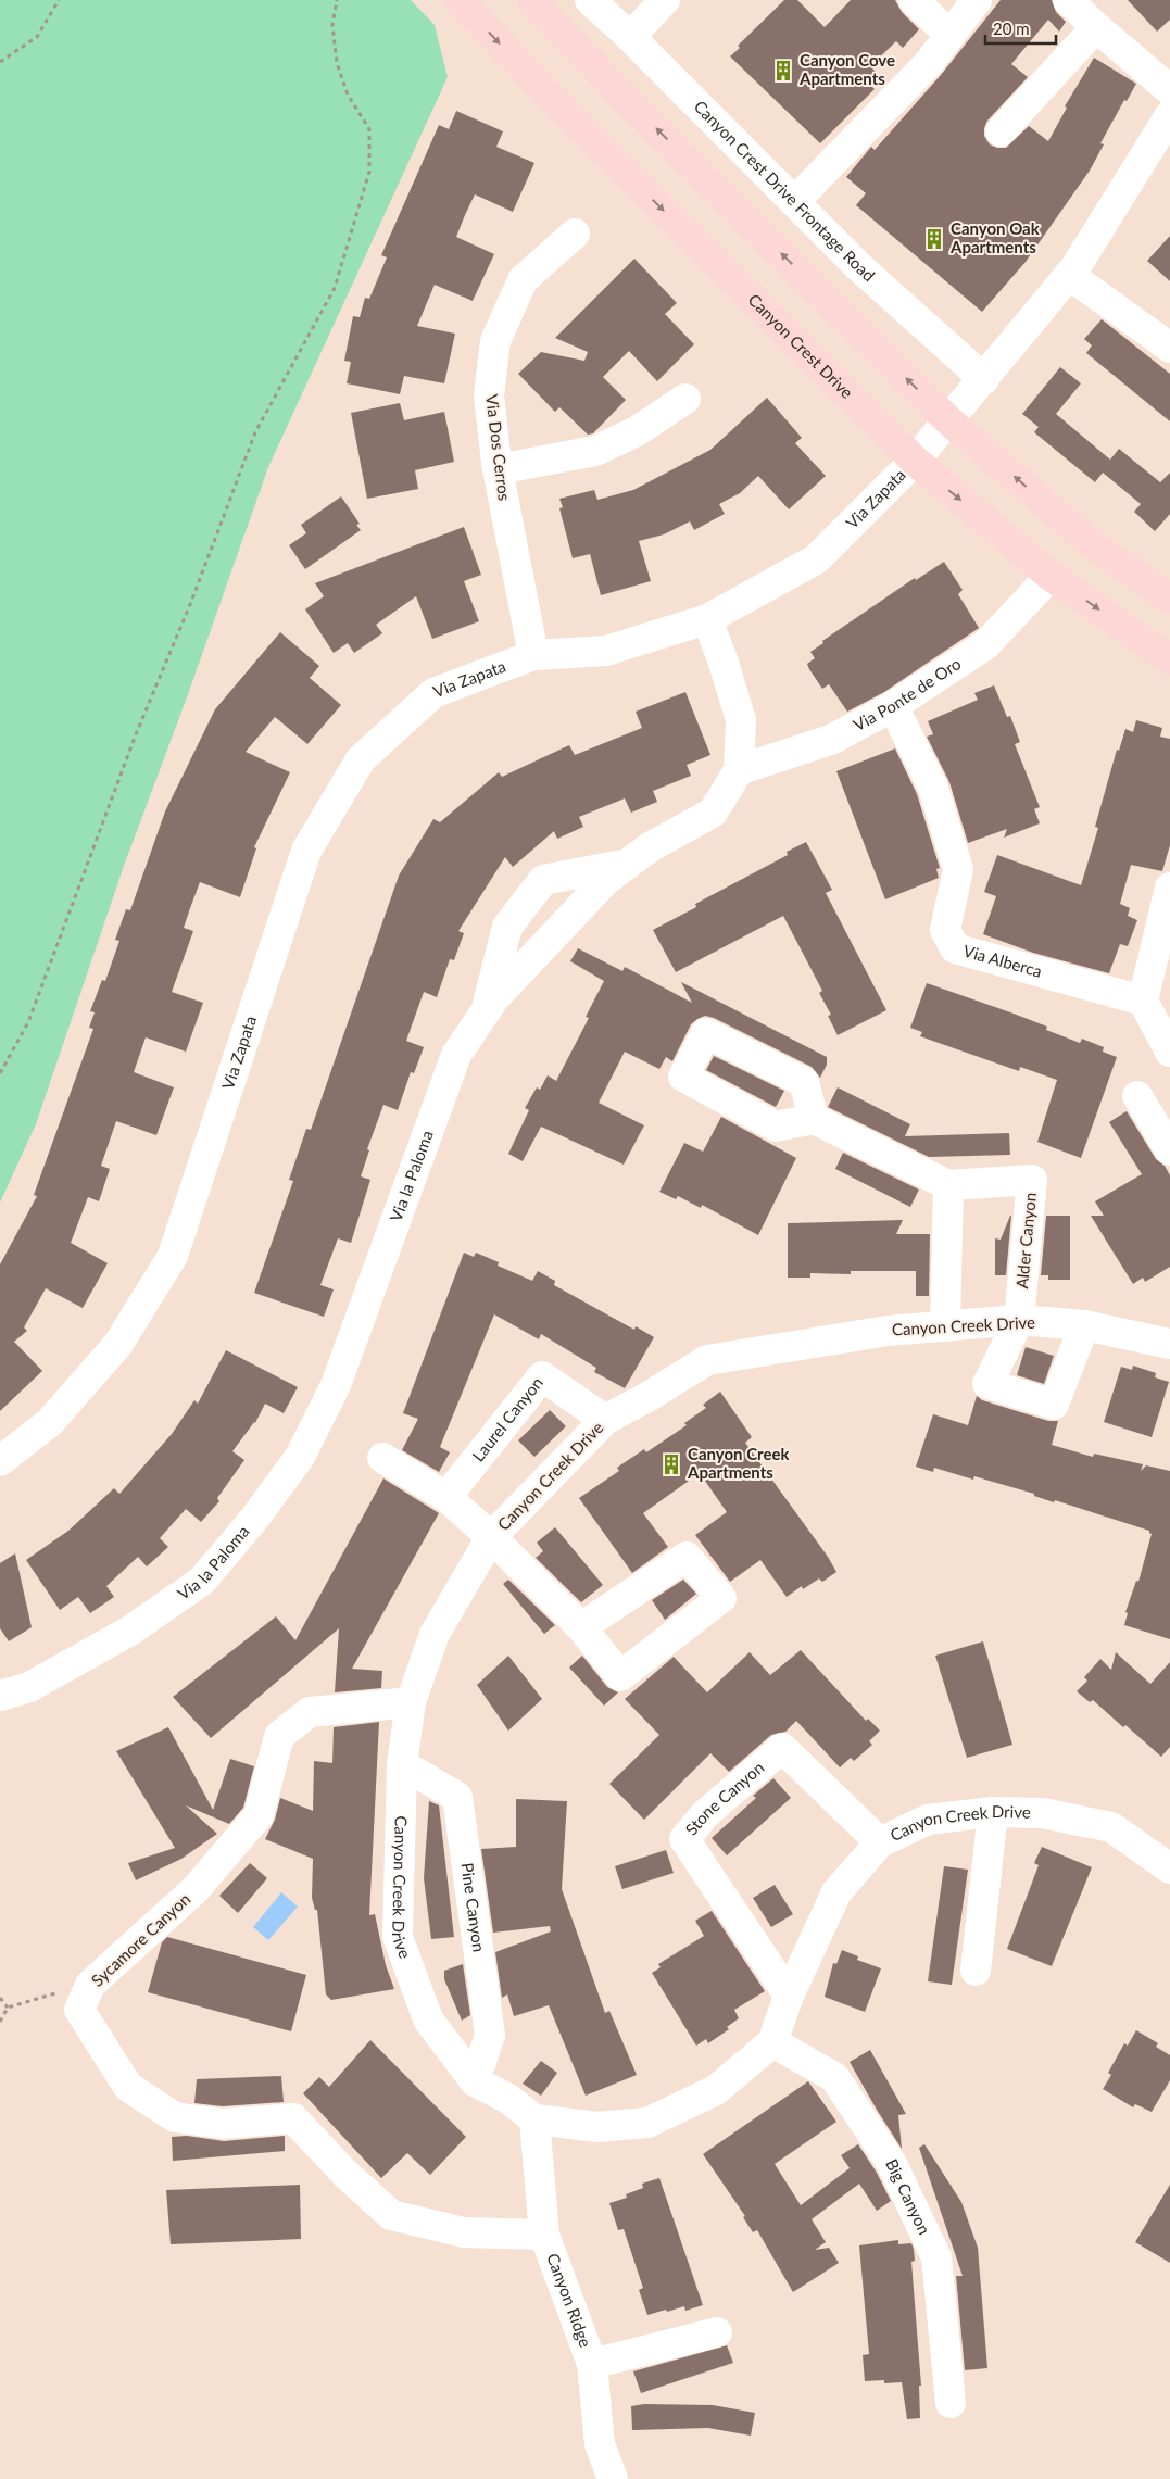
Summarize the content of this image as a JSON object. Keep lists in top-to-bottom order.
{
  "streets": {
    "main road": ["Canyon Crest Drive"],
    "street": [
      "Canyon Crest Drive Frontage Road",
      "Via Dos Cerros",
      "Via Zapata",
      "Via Ponte de Oro",
      "Via Alberca",
      "Via la Paloma",
      "Alder Canyon",
      "Canyon Creek Drive",
      "Laurel Canyon",
      "Stone Canyon",
      "Pine Canyon",
      "Sycamore Canyon",
      "Big Canyon",
      "Canyon Ridge"
    ]
  },
  "crossings": [
    ["Canyon Crest Drive Frontage Road", "Via Zapata"],
    ["Canyon Crest Drive", "Via Zapata"],
    ["Canyon Crest Drive", "Via Ponte de Oro"],
    ["Via Dos Cerros", "Via Zapata"],
    ["Via Zapata", "Via la Paloma"],
    ["Via Ponte de Oro", "Via Alberca"],
    ["Via Ponte de Oro", "Via la Paloma"],
    ["Alder Canyon", "Canyon Creek Drive"],
    ["Canyon Creek Drive", "Laurel Canyon"],
    ["Canyon Creek Drive", "Stone Canyon"],
    ["Canyon Creek Drive", "Pine Canyon"],
    ["Canyon Creek Drive", "Sycamore Canyon"],
    ["Canyon Creek Drive", "Big Canyon"],
    ["Canyon Creek Drive", "Canyon Ridge"],
    ["Sycamore Canyon", "Canyon Ridge"]
  ],
  "places": {
    "building": ["Canyon Cove Apartments", "Canyon Oak Apartments", "Canyon Creek Apartments"]
  },
  "scale_bar": "20 m"
}
